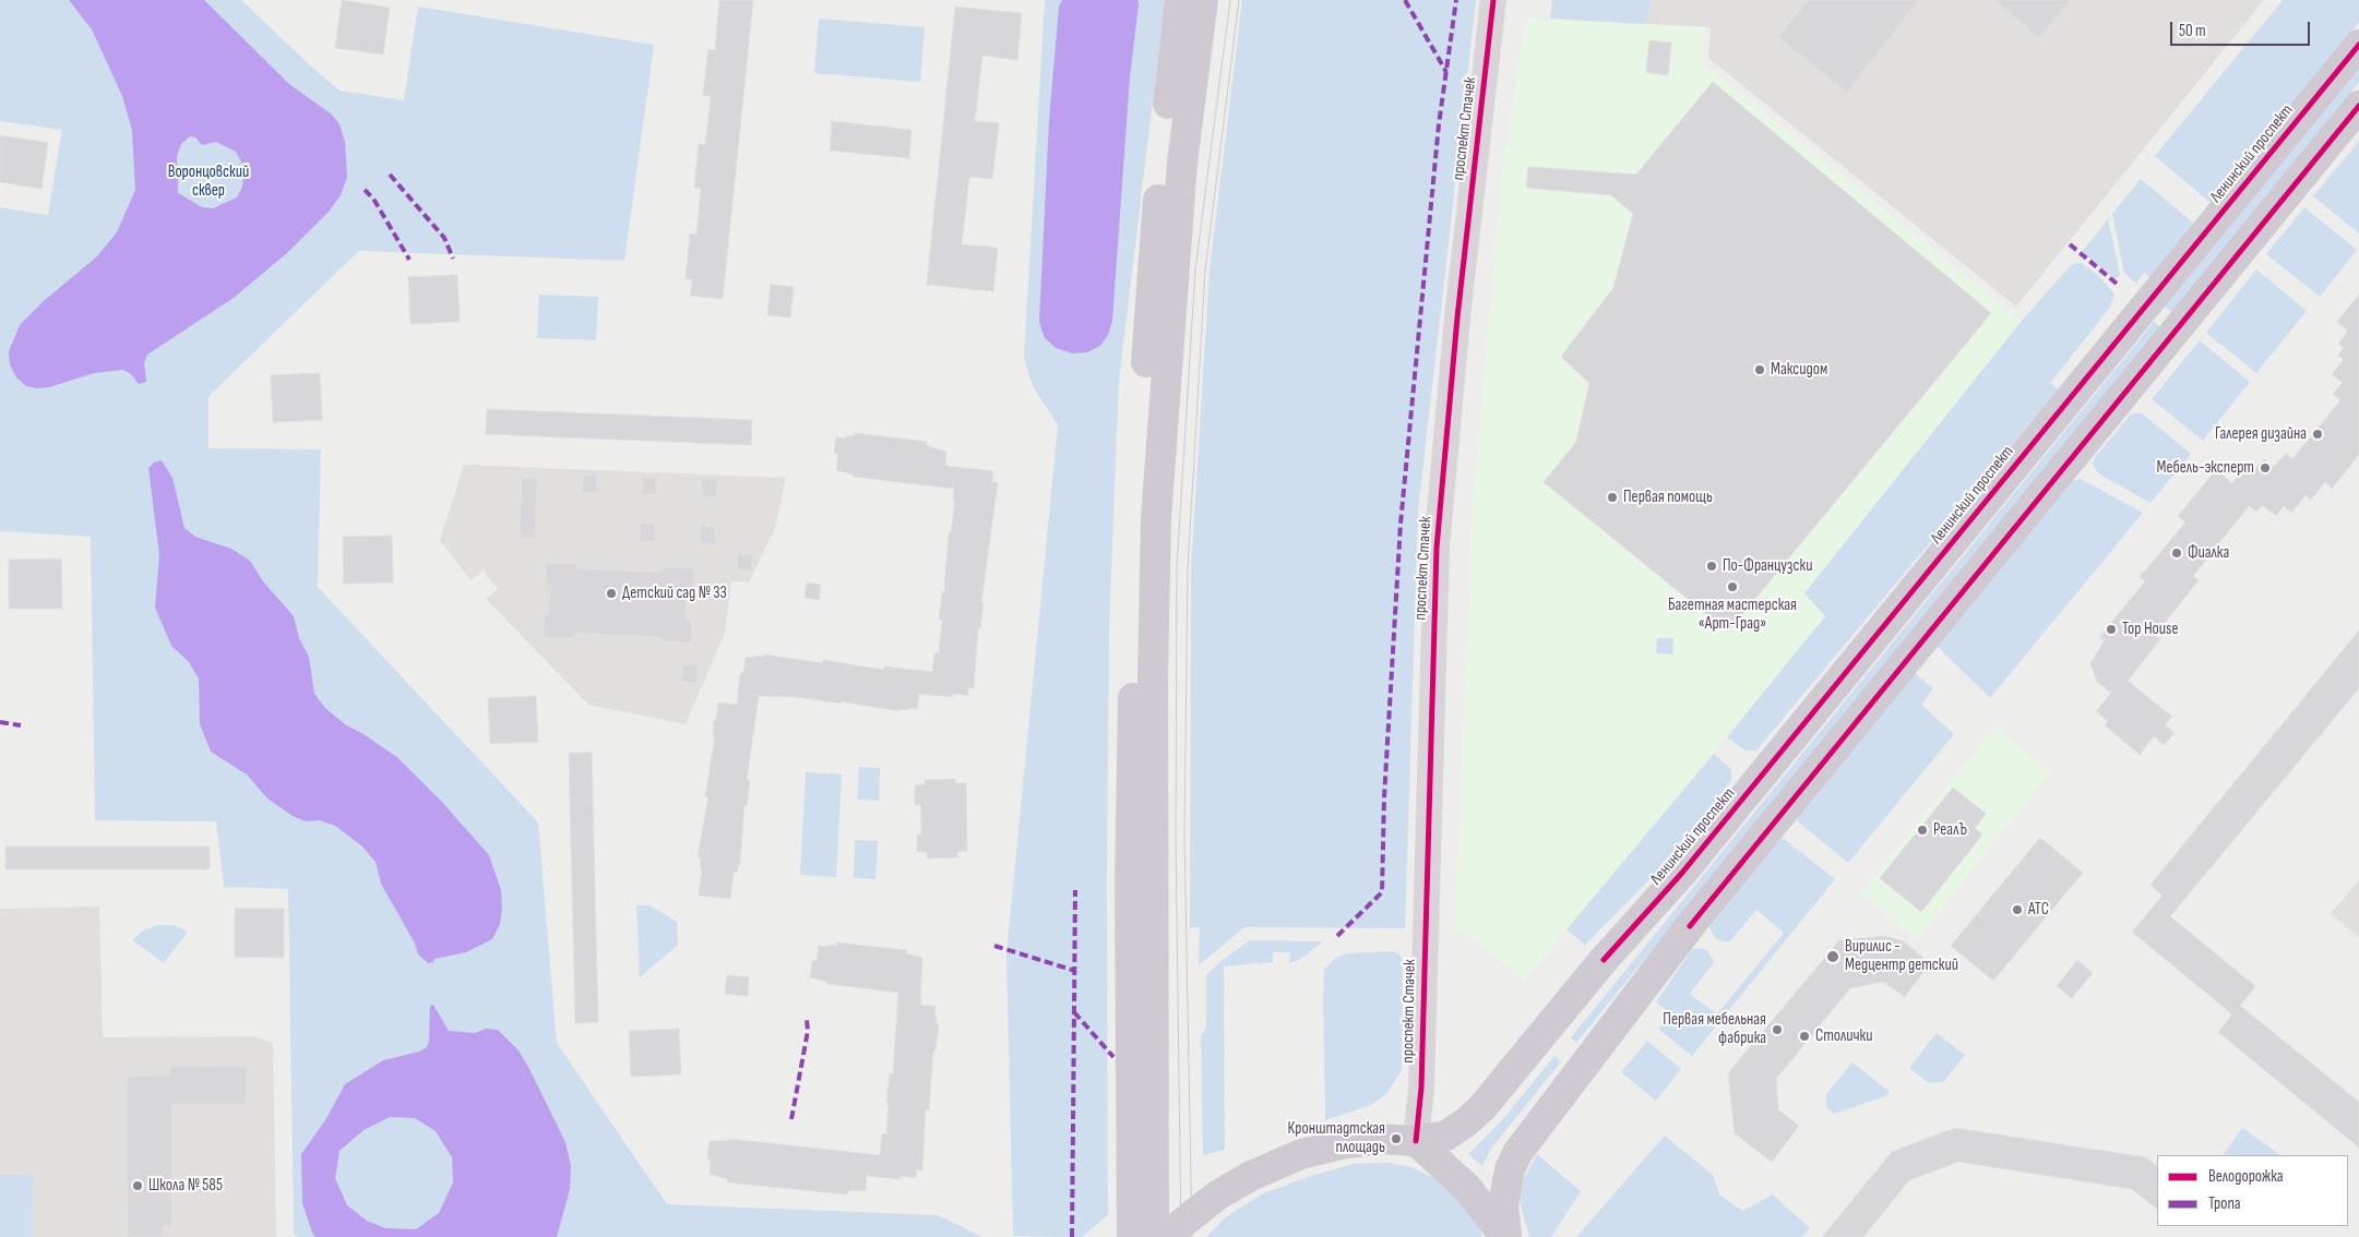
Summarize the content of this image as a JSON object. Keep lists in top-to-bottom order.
{
  "streets": {
    "main road": ["Ленинский проспект"],
    "street": ["проспект Стачек"]
  },
  "crossings": [
    ["проспект Стачек", "Ленинский проспект"]
  ],
  "parks": ["Воронцовский сквер"],
  "places": [
    "Максидом",
    "Галерея дизайна",
    "Мебель-эксперт",
    "Первая помощь",
    "Фиалка",
    "По-Французски",
    "Багетная мастерская «Арт-Град»",
    "Детский сад № 33",
    "Top House",
    "РеалЪ",
    "АТС",
    "Вирилис - Медцентр детский",
    "Первая мебельная фабрика",
    "Столички",
    "Кронштадтская площадь",
    "Школа № 585"
  ],
  "legend": ["Велодорожка", "Тропа"],
  "scale_bar": "50 m"
}
